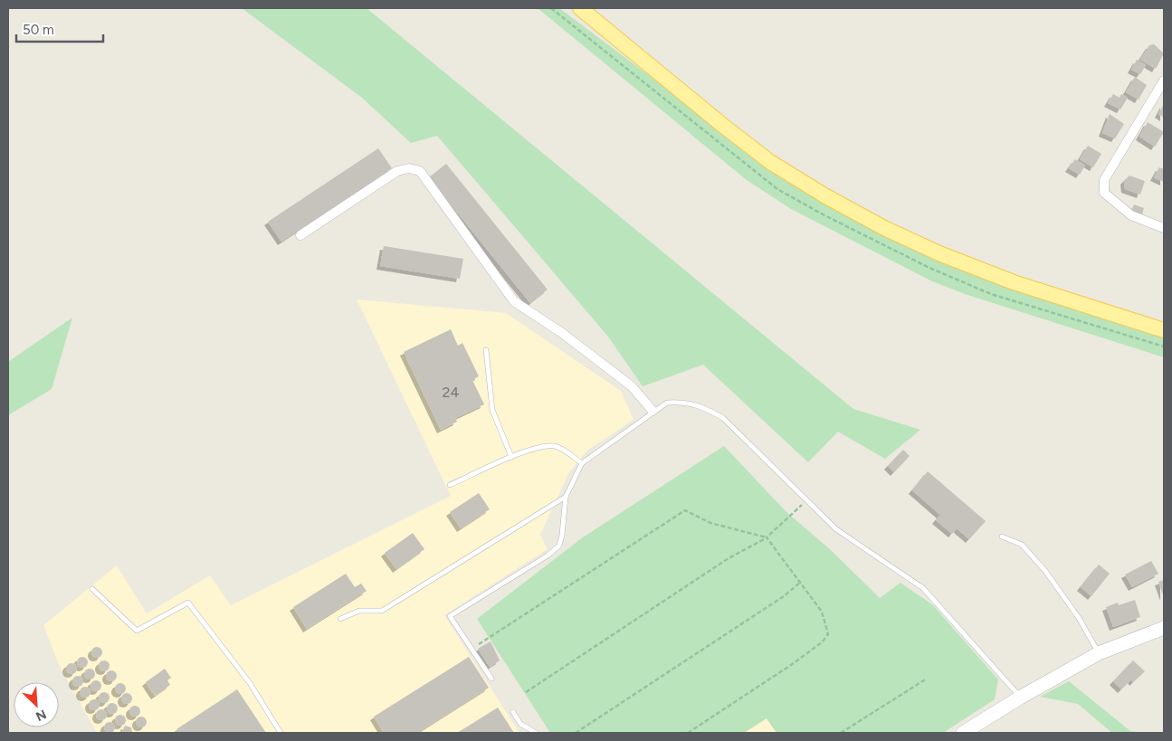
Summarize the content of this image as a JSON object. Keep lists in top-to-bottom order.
{
  "house_numbers": ["24"],
  "scale_bar": "50 m",
  "north": "bottom right"
}
